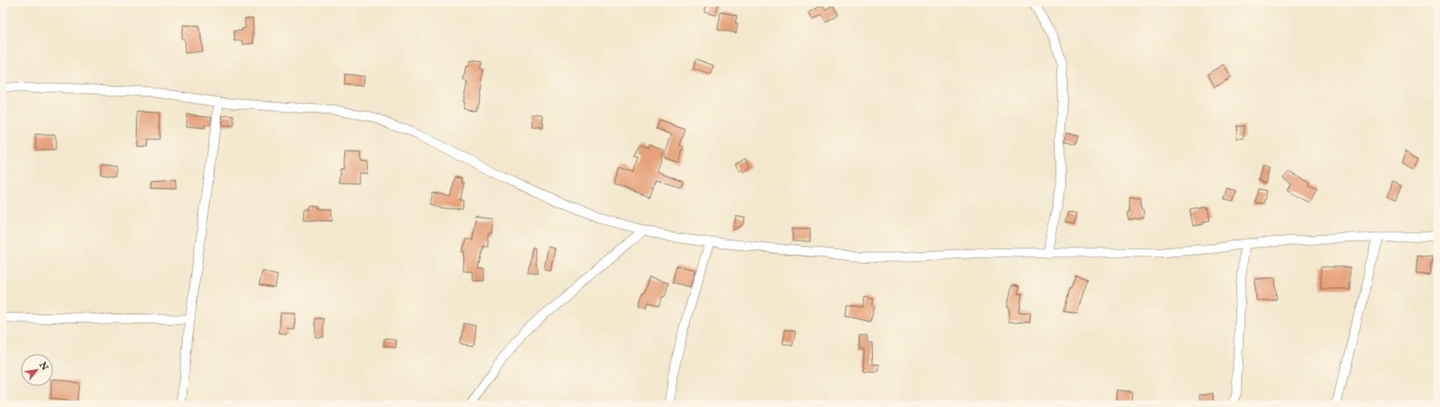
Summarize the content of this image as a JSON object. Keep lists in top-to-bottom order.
{
  "north": "top right"
}
